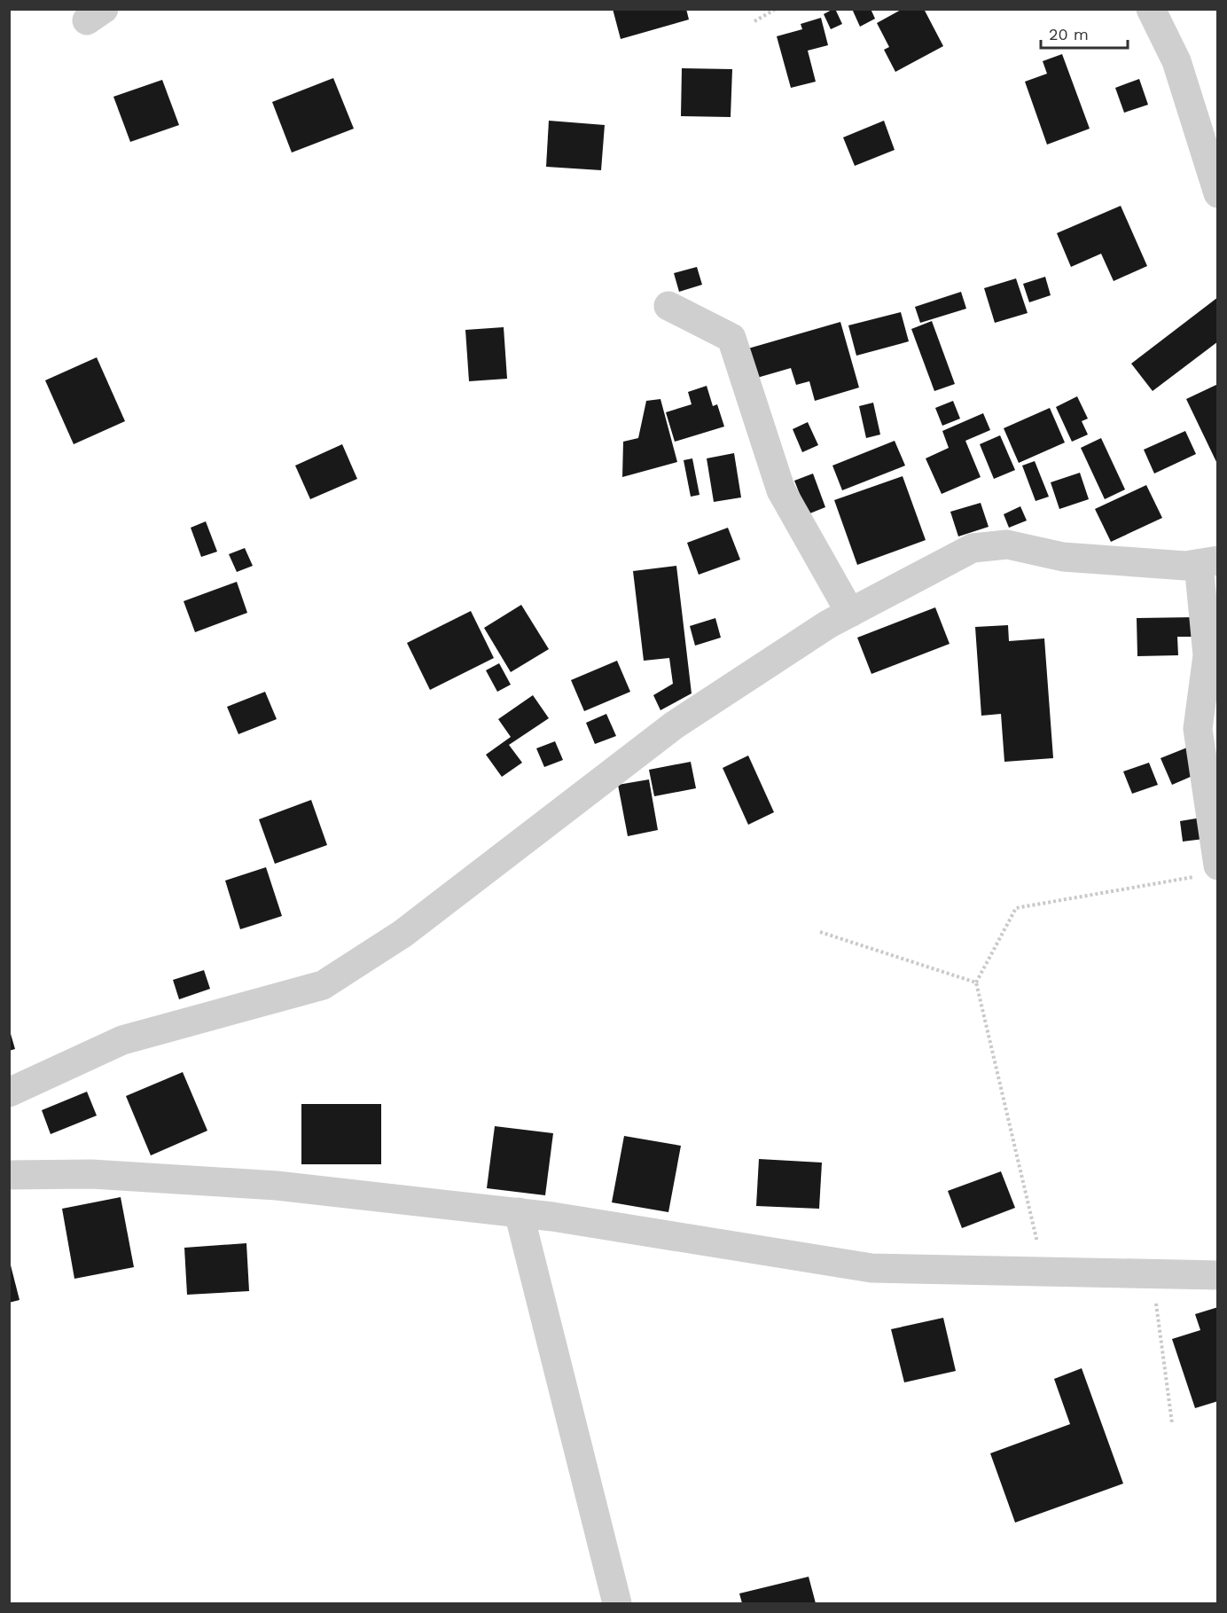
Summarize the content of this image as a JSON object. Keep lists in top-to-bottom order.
{
  "scale_bar": "20 m"
}
